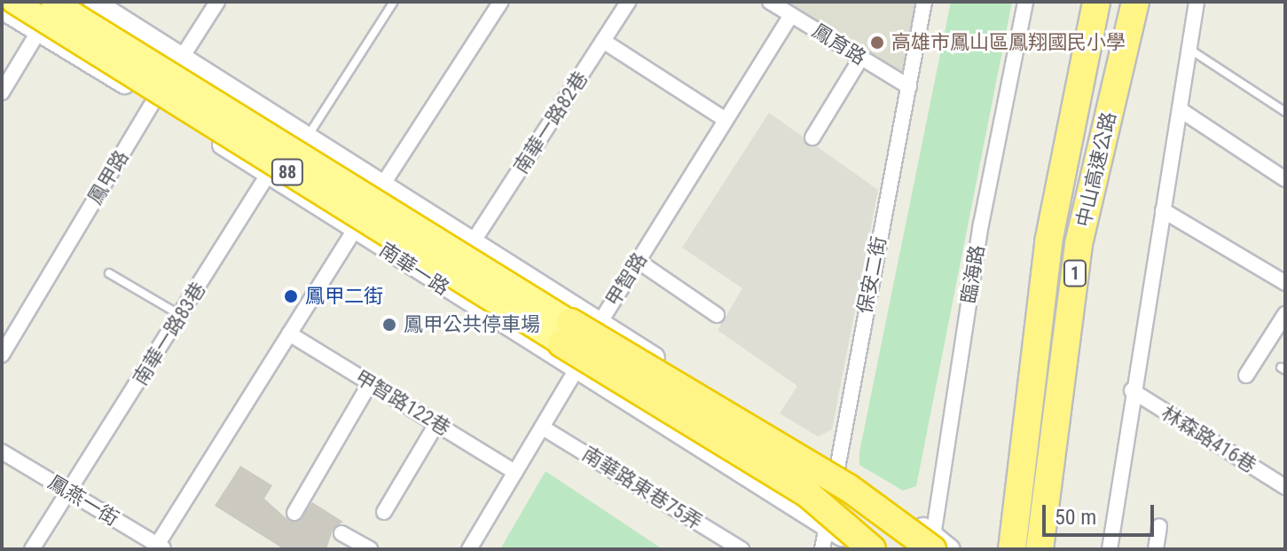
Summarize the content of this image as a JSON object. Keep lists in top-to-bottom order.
{
  "streets": {
    "highway": ["中山高速公路", "88", "1"],
    "main road": ["南華一路"],
    "street": [
      "鳳育路",
      "南華一路82巷",
      "鳳甲路",
      "臨海路",
      "保安二街",
      "甲智路",
      "南華一路83巷",
      "甲智路122巷",
      "林森路416巷",
      "南華路東巷75弄",
      "鳳燕一街"
    ]
  },
  "crossings": [
    ["鳳育路", "保安二街"],
    ["鳳育路", "甲智路"],
    ["鳳甲路", "南華一路"],
    ["南華一路", "保安二街"],
    ["南華一路", "甲智路"],
    ["南華一路", "南華一路83巷"],
    ["甲智路", "甲智路122巷"],
    ["甲智路", "南華路東巷75弄"],
    ["南華一路83巷", "鳳燕一街"]
  ],
  "places": ["高雄市鳳山區鳳翔國民小學", "鳳甲二街", "鳳甲公共停車場"],
  "scale_bar": "50 m"
}
